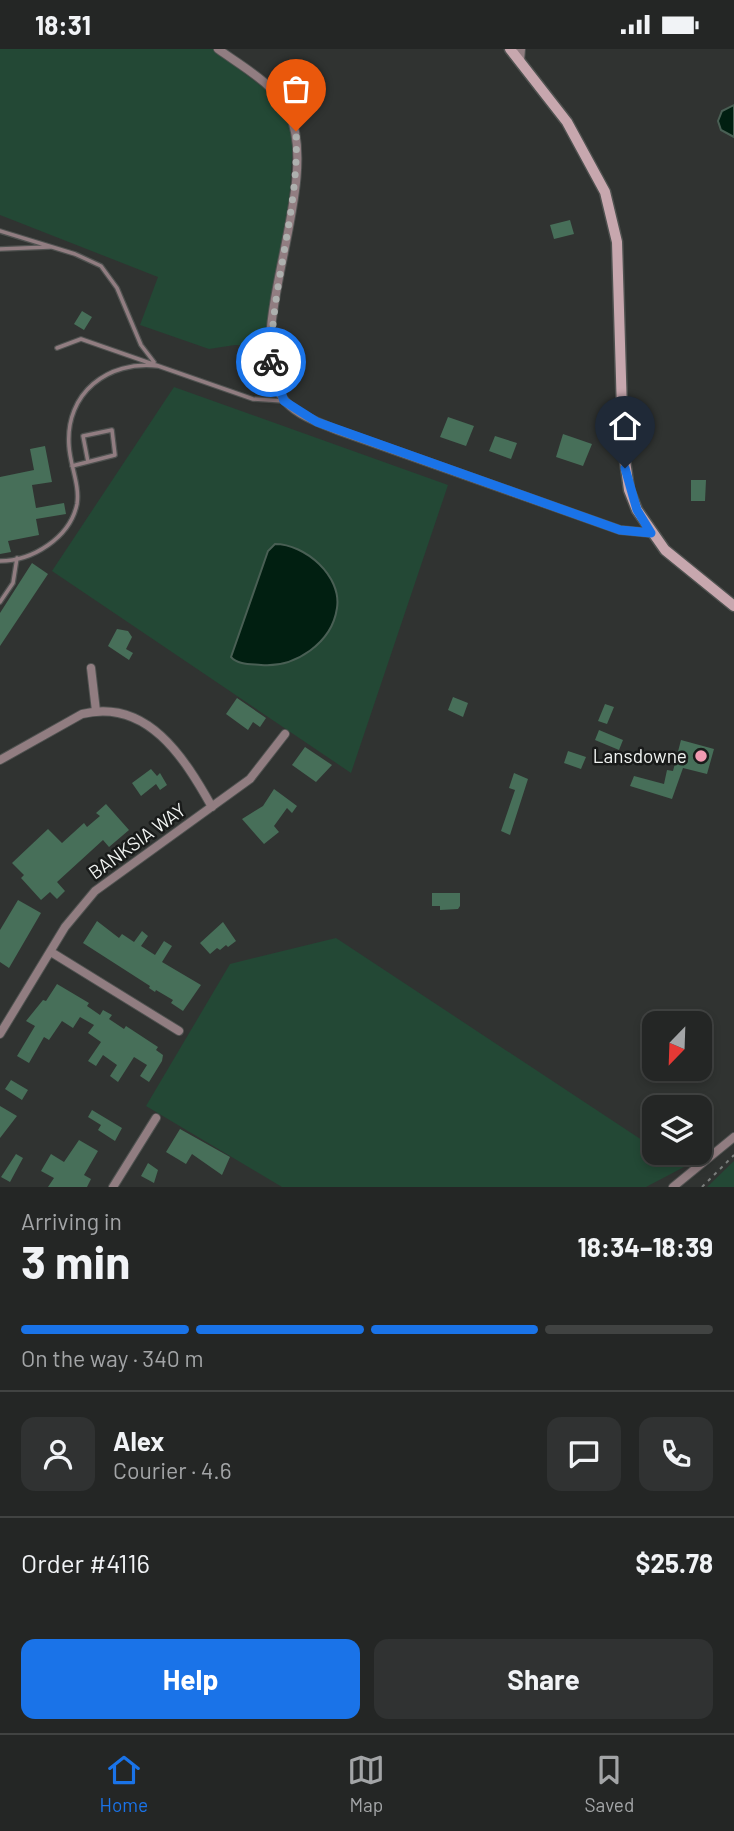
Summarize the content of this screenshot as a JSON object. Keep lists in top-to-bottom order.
{
  "streets": {
    "street": ["BANKSIA WAY"]
  },
  "places": ["Lansdowne"],
  "north": "bottom left",
  "page": {
    "status": "18:31",
    "heading": ["3 min", "Arriving in", "18:34–18:39"],
    "panel": [
      "Alex",
      "Courier · 4.6",
      "Order #4116",
      "$25.78"
    ],
    "bar": "On the way · 340 m",
    "buttons": ["Help", "Share"],
    "tabs": ["Home", "Map", "Saved"]
  }
}
